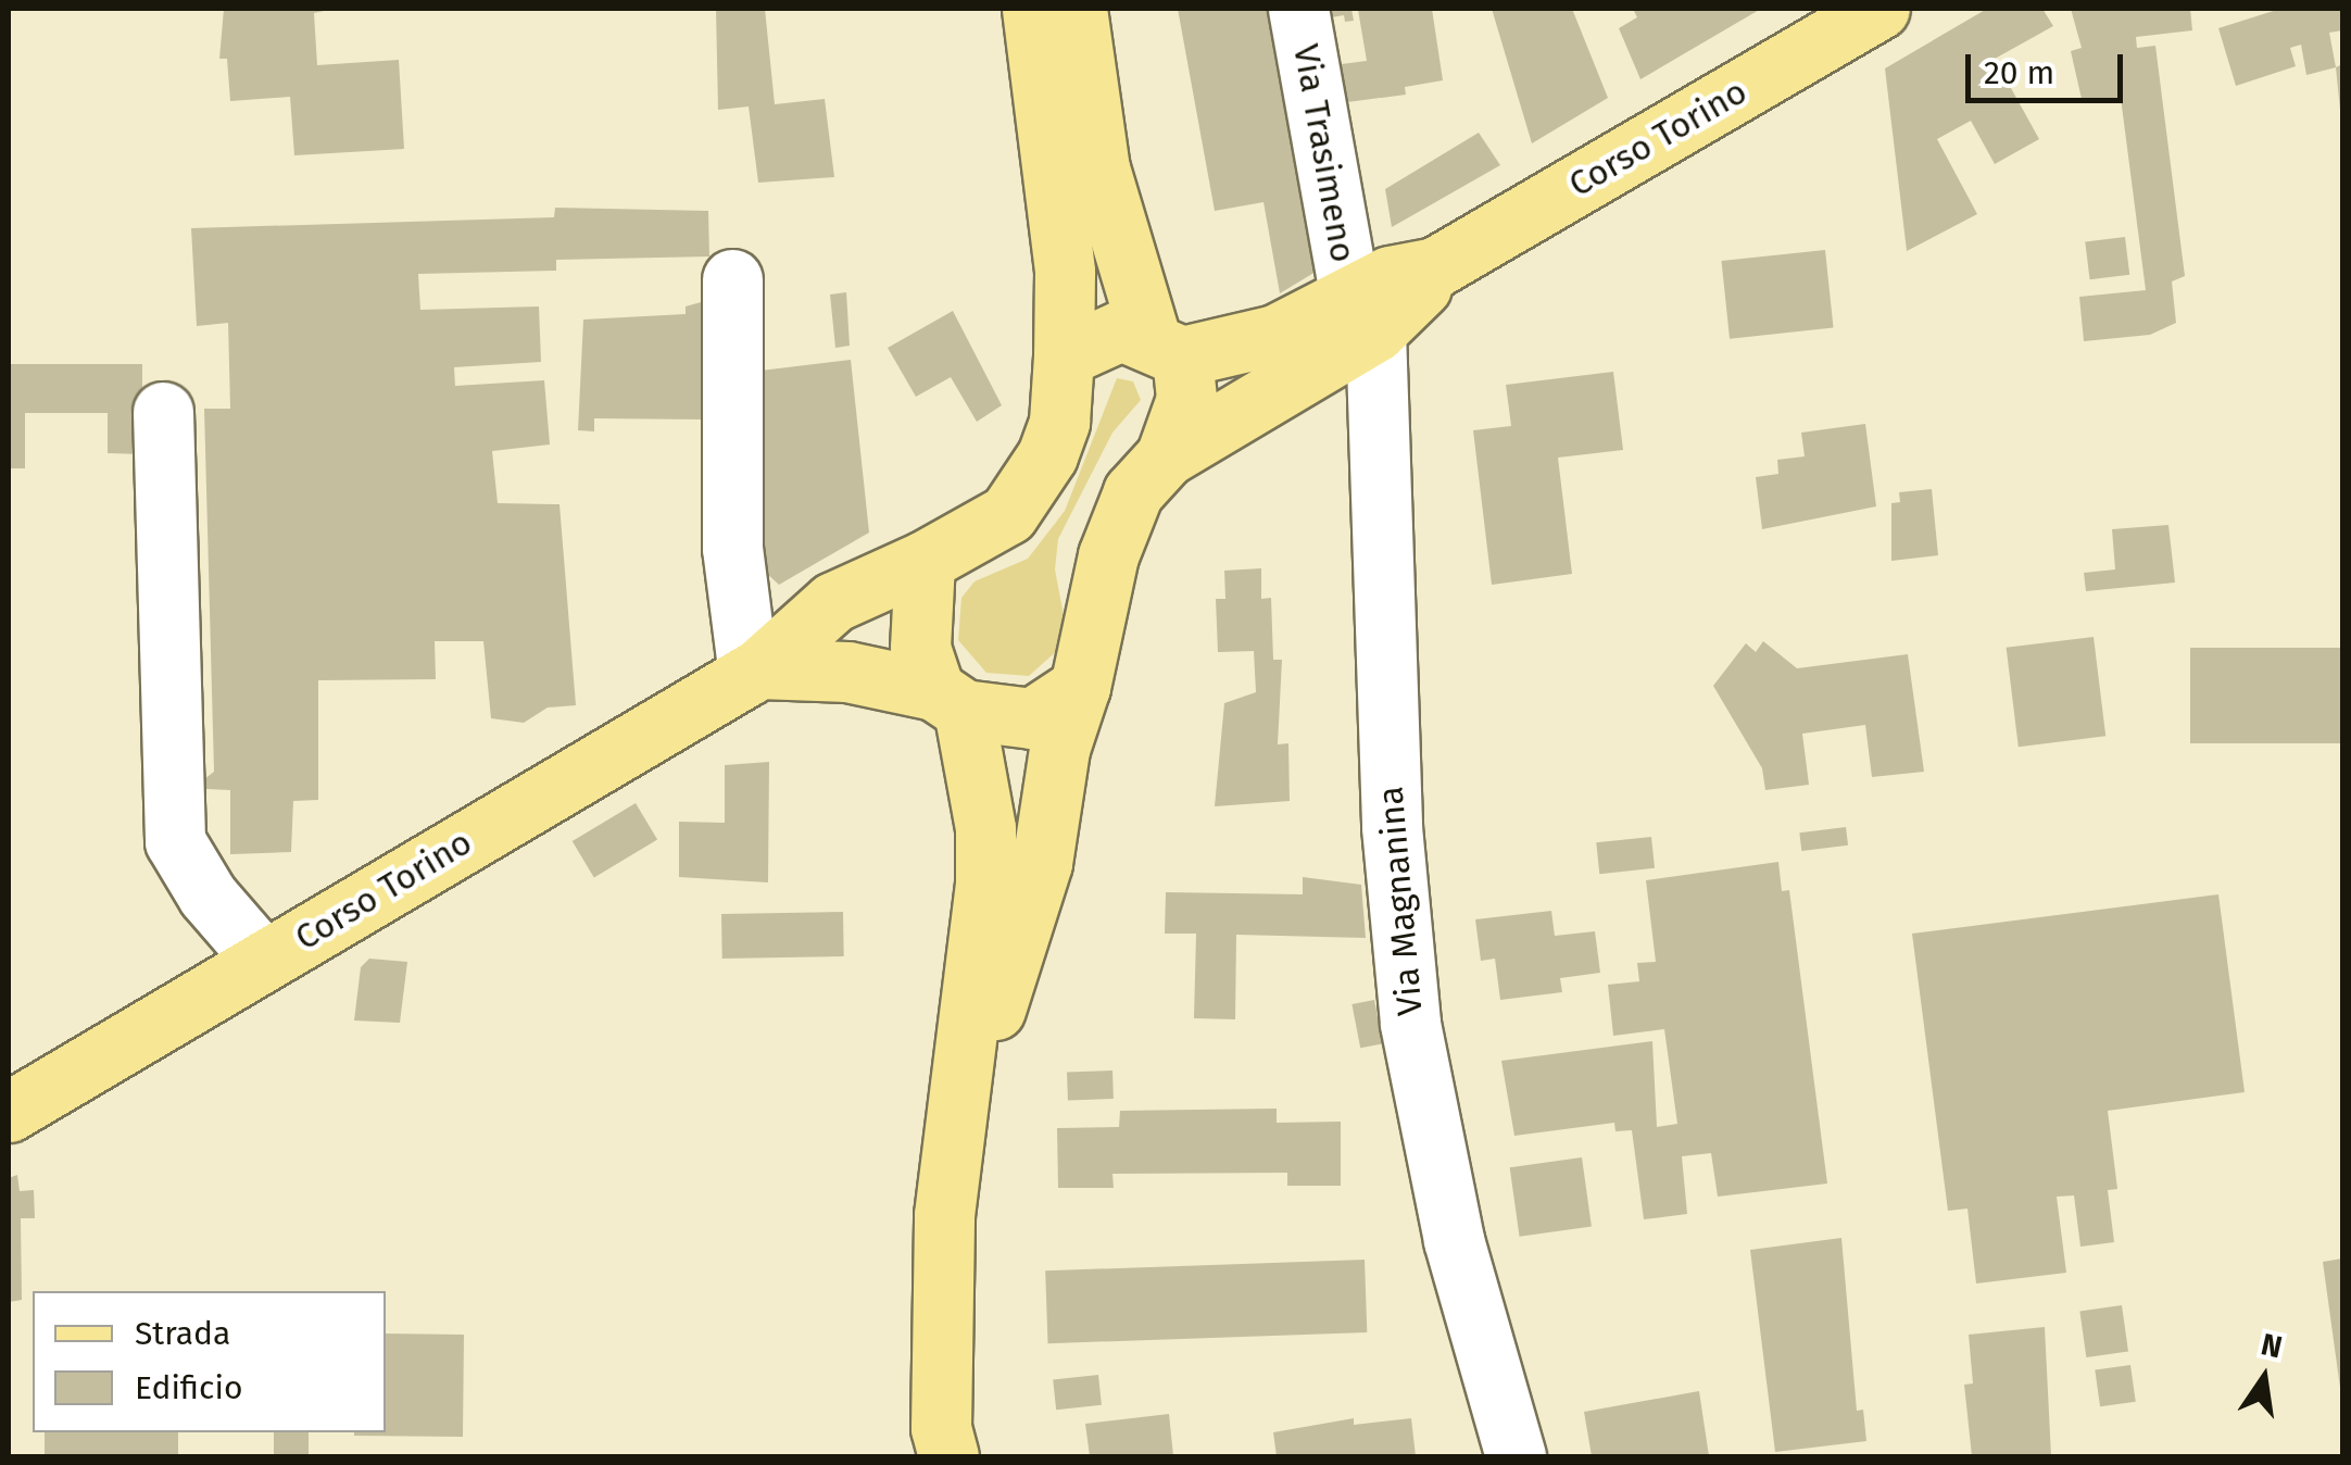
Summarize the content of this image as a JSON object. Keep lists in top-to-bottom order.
{
  "streets": {
    "main road": ["Corso Torino"],
    "street": ["Via Trasimeno", "Via Magnanina"]
  },
  "crossings": [
    ["Corso Torino", "Via Trasimeno"],
    ["Corso Torino", "Via Magnanina"],
    ["Via Trasimeno", "Via Magnanina"]
  ],
  "legend": ["Strada", "Edificio"],
  "scale_bar": "20 m",
  "north": "top"
}
